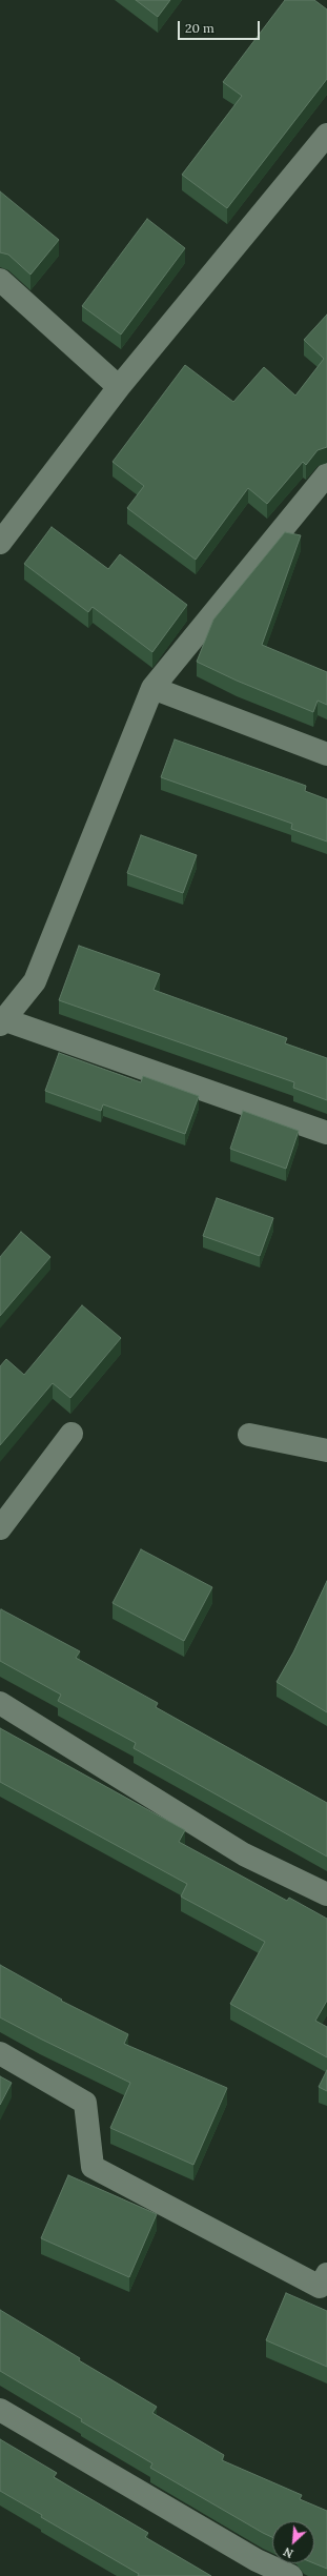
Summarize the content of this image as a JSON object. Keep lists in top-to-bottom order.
{
  "scale_bar": "20 m",
  "north": "bottom left"
}
